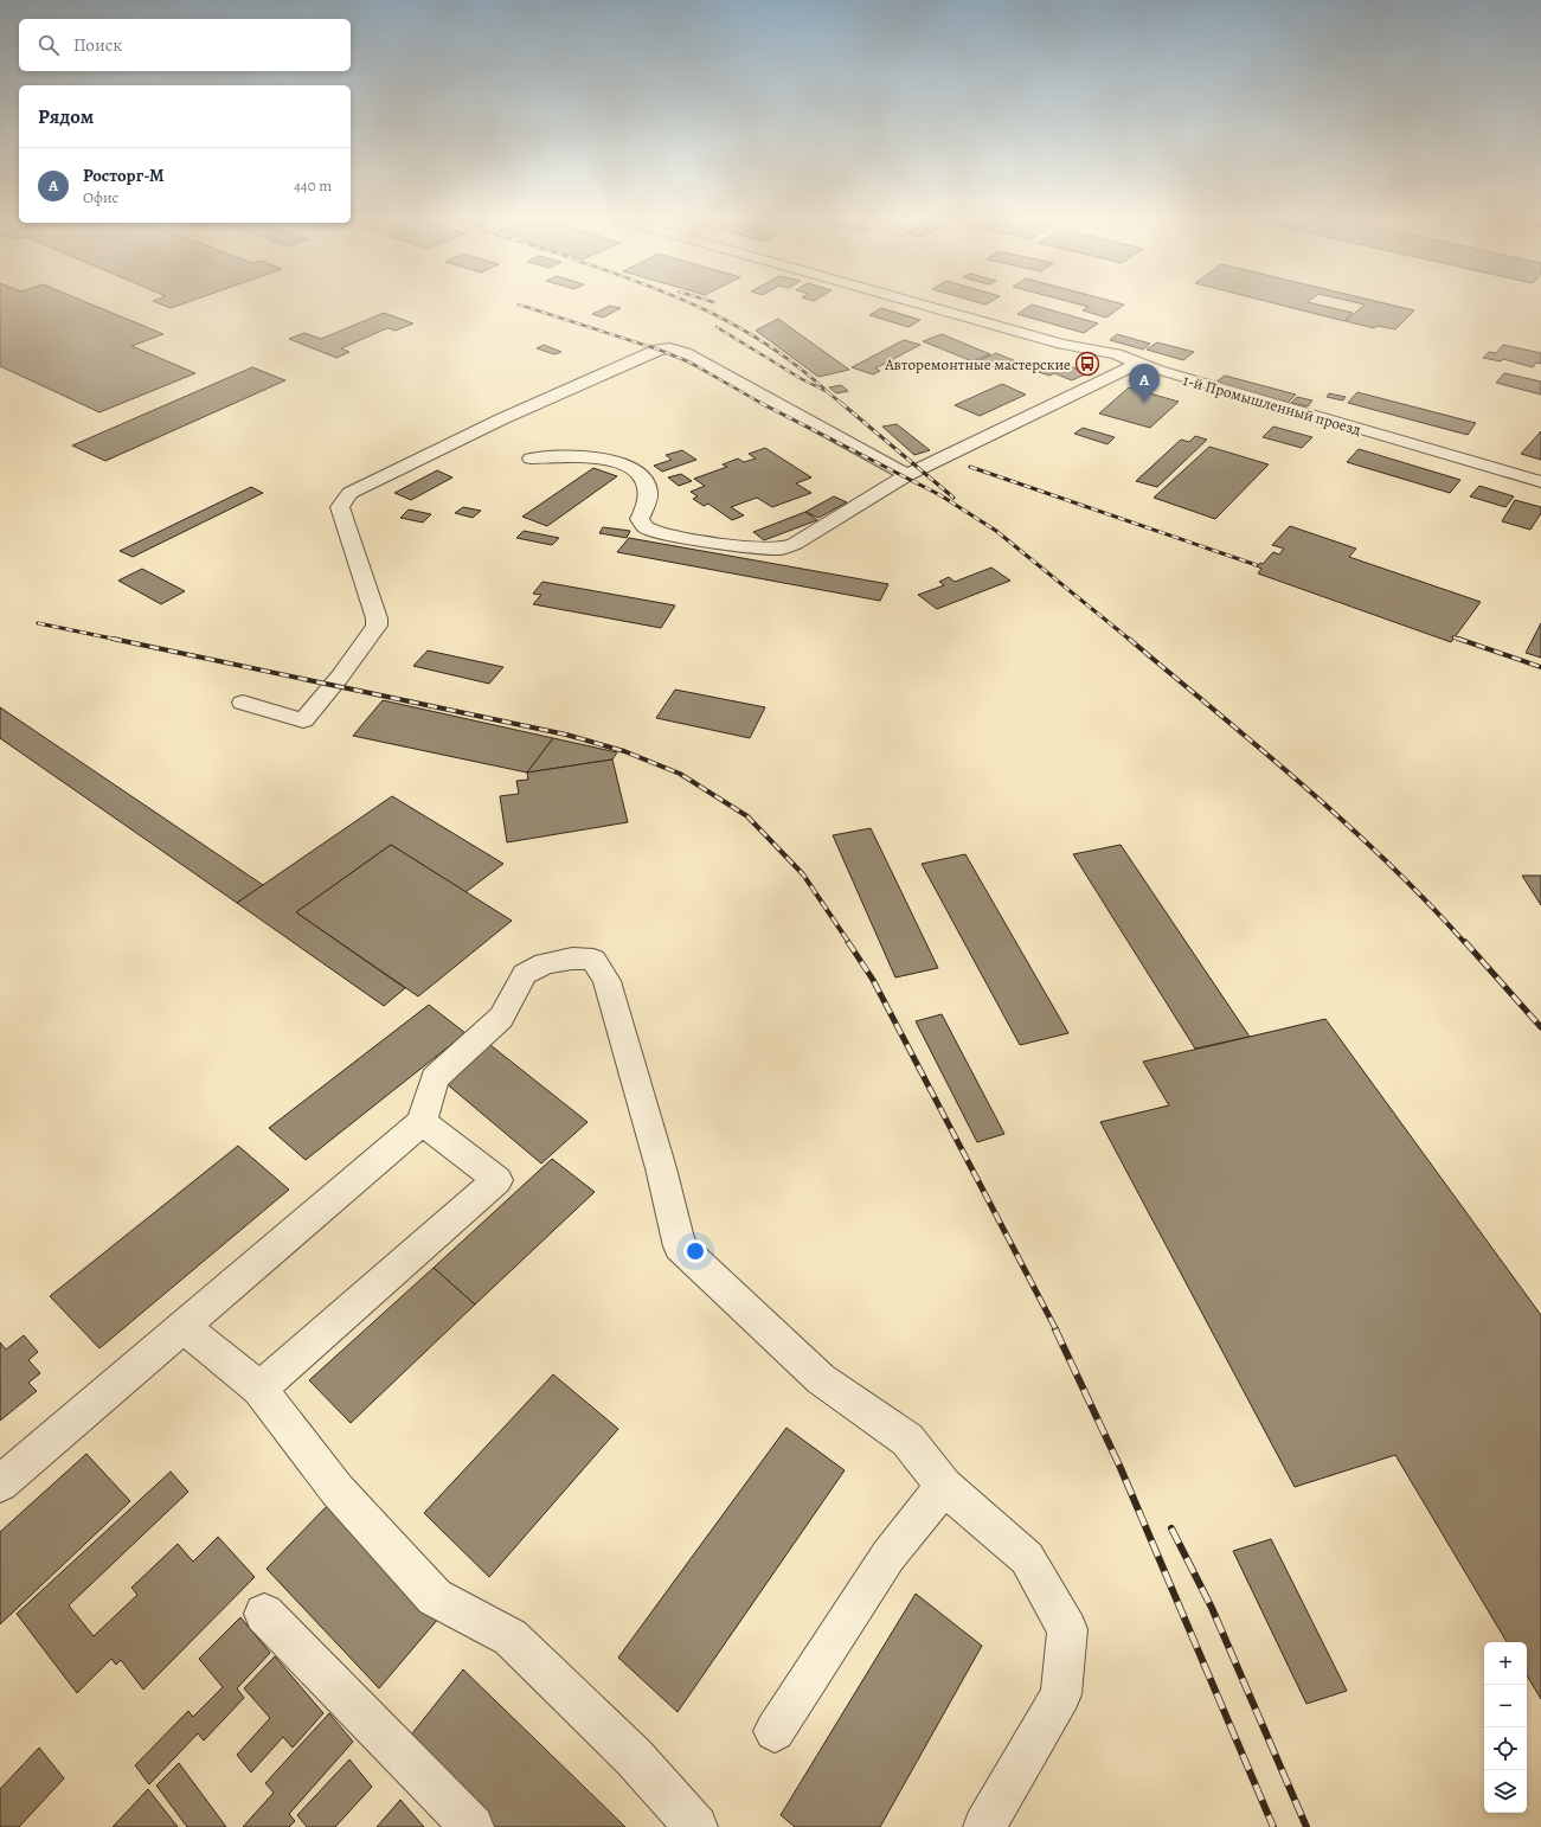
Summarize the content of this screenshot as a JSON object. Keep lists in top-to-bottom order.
{
  "streets": {
    "street": ["1-й Промышленный проезд"]
  },
  "places": {
    "bus stop": ["Авторемонтные мастерские"]
  },
  "page": {
    "search": "Поиск",
    "heading": "Рядом",
    "list": [
      {
        "mark": "A",
        "name": "Росторг-М",
        "note": "Офис",
        "value": "440 m"
      }
    ],
    "pins": "A",
    "map_buttons": ["+", "−"]
  }
}
